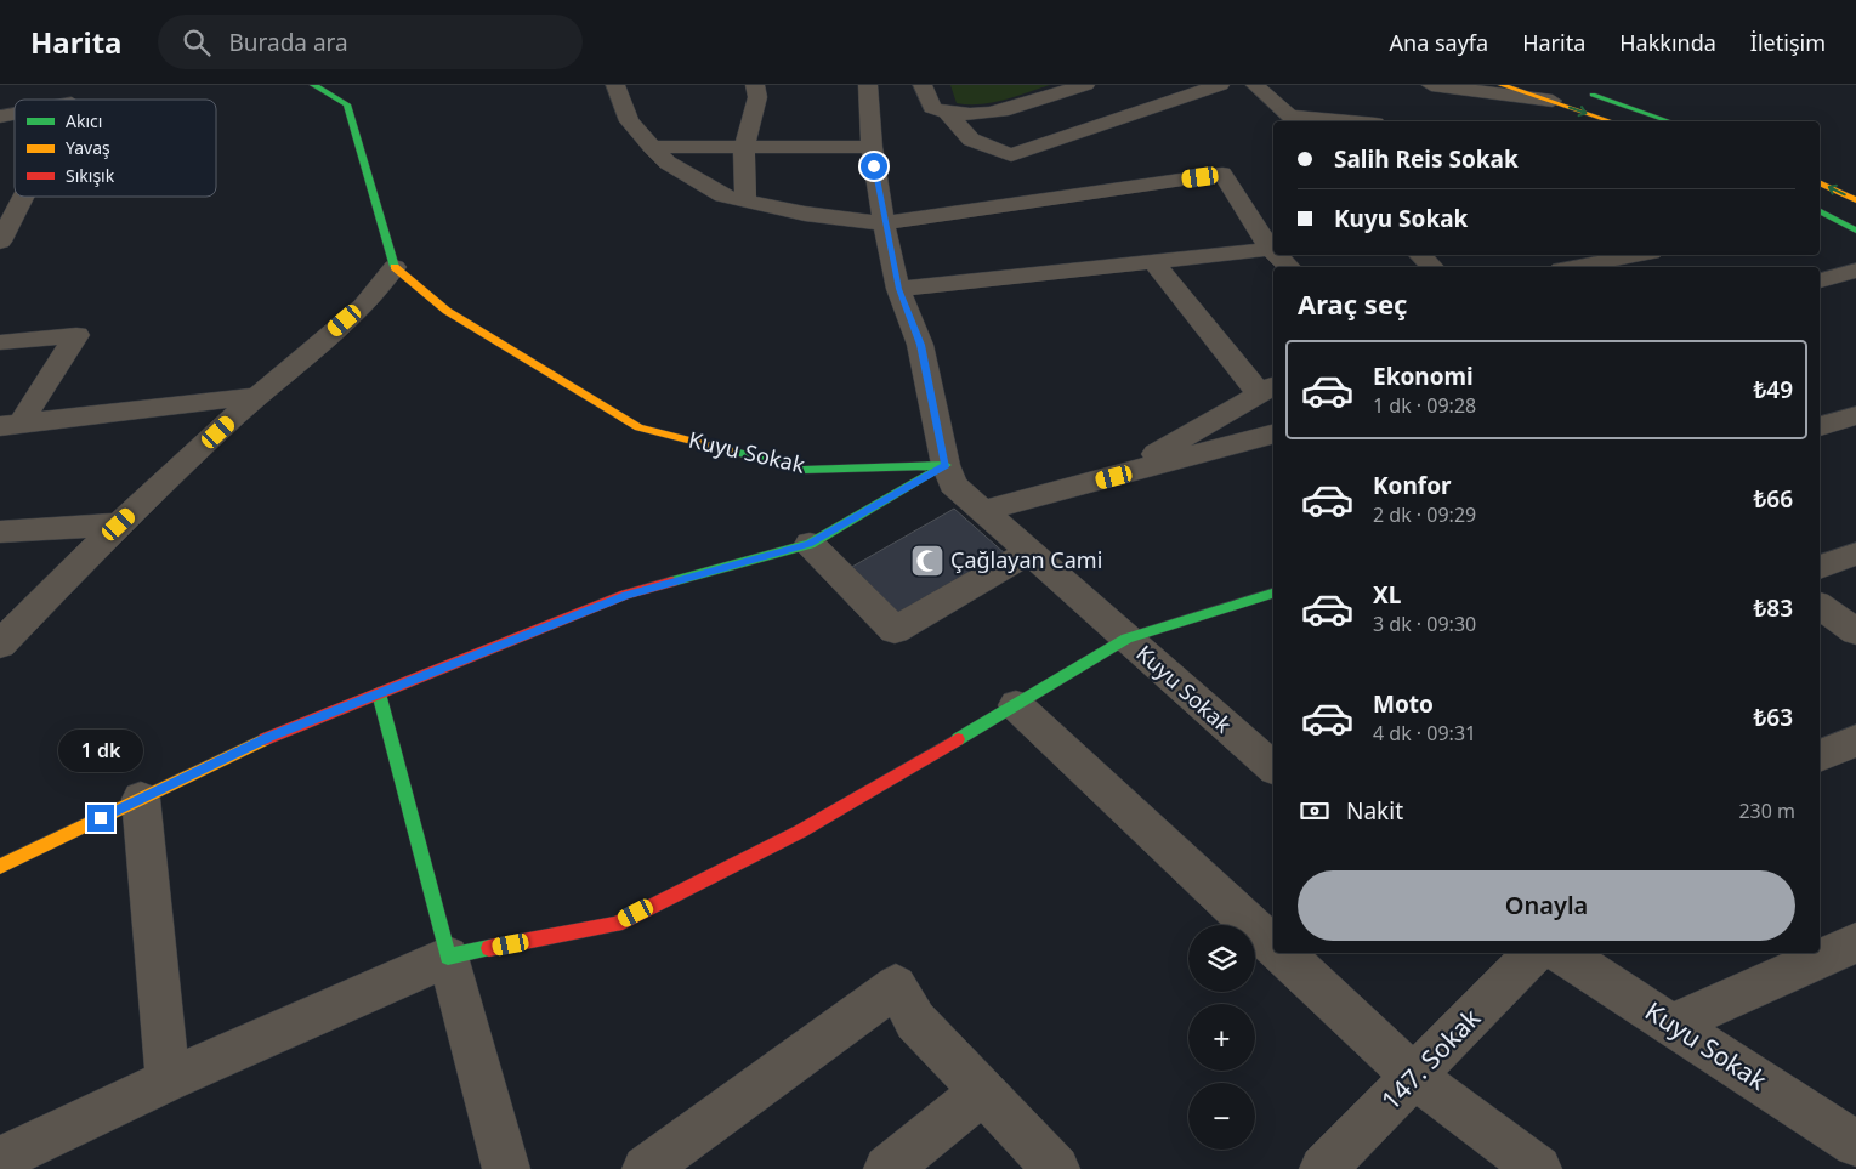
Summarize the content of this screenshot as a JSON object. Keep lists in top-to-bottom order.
{
  "streets": {
    "street": ["Kuyu Sokak", "147. Sokak"]
  },
  "places": {
    "mosque": ["Çağlayan Cami"]
  },
  "legend": ["Akıcı", "Yavaş", "Sıkışık"],
  "page": {
    "header": "Harita",
    "search": "Burada ara",
    "nav": [
      "Ana sayfa",
      "Harita",
      "Hakkında",
      "İletişim"
    ],
    "banner": ["Salih Reis Sokak", "Kuyu Sokak"],
    "heading": "Araç seç",
    "list": [
      {
        "name": "Ekonomi",
        "note": "1 dk · 09:28",
        "value": "₺49"
      },
      {
        "name": "Konfor",
        "note": "2 dk · 09:29",
        "value": "₺66"
      },
      {
        "name": "XL",
        "note": "3 dk · 09:30",
        "value": "₺83"
      },
      {
        "name": "Moto",
        "note": "4 dk · 09:31",
        "value": "₺63"
      }
    ],
    "bubble": "1 dk",
    "pay": ["Nakit", "230 m"],
    "buttons": "Onayla",
    "map_buttons": ["+", "−"]
  }
}
